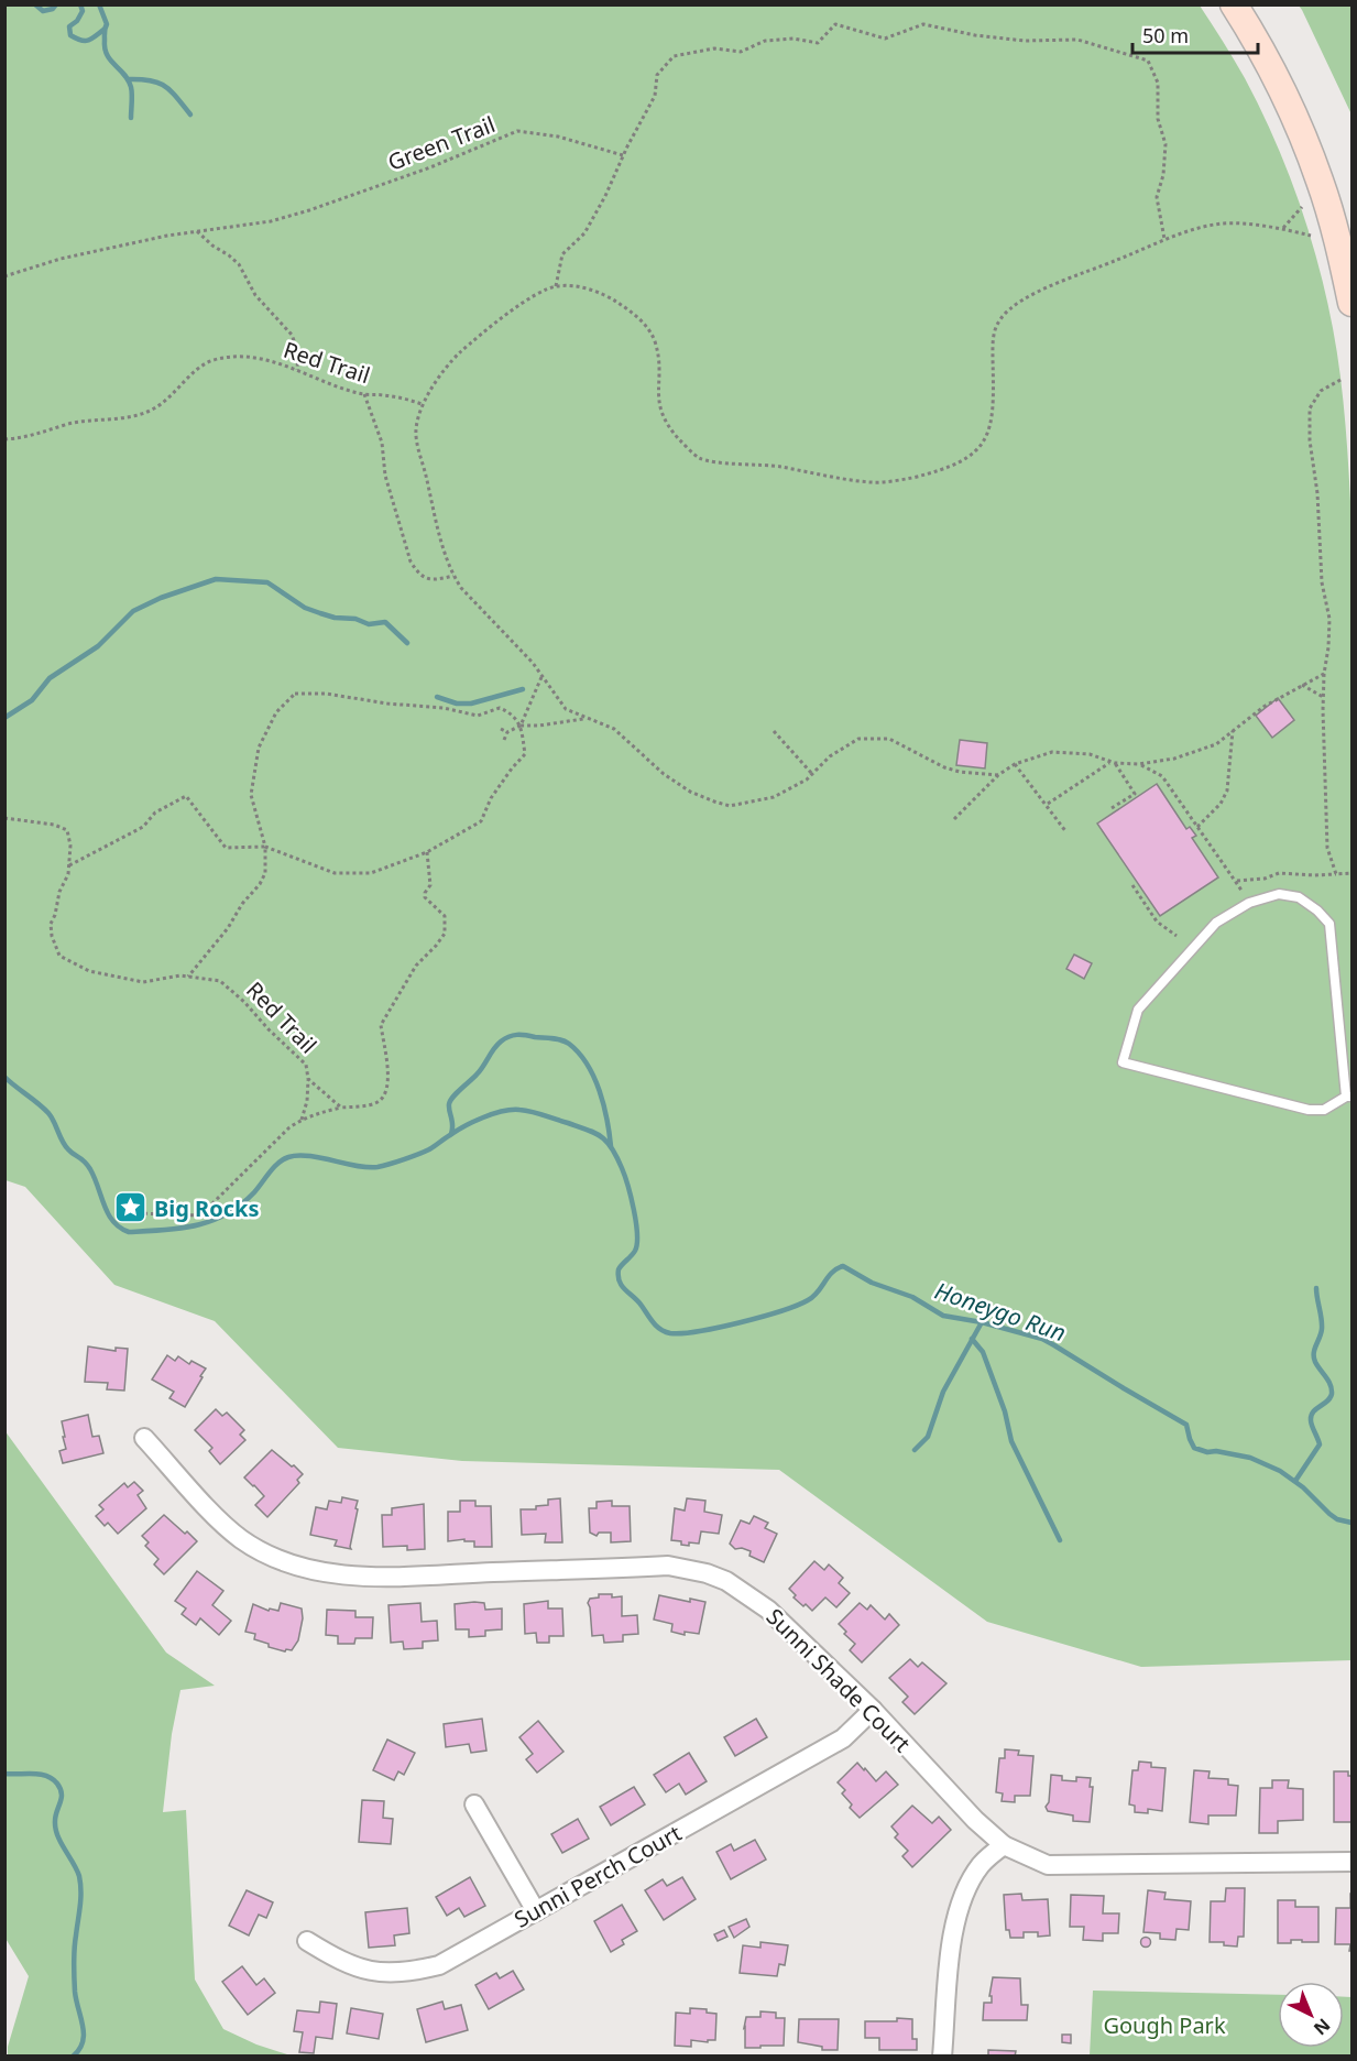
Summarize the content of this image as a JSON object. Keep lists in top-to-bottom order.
{
  "streets": {
    "street": ["Sunni Shade Court", "Sunni Perch Court"],
    "path": ["Green Trail", "Red Trail"]
  },
  "crossings": [
    ["Sunni Shade Court", "Sunni Perch Court"]
  ],
  "water": ["Honeygo Run"],
  "parks": ["Gough Park"],
  "places": {
    "place": ["Big Rocks"]
  },
  "scale_bar": "50 m",
  "north": "bottom right"
}
